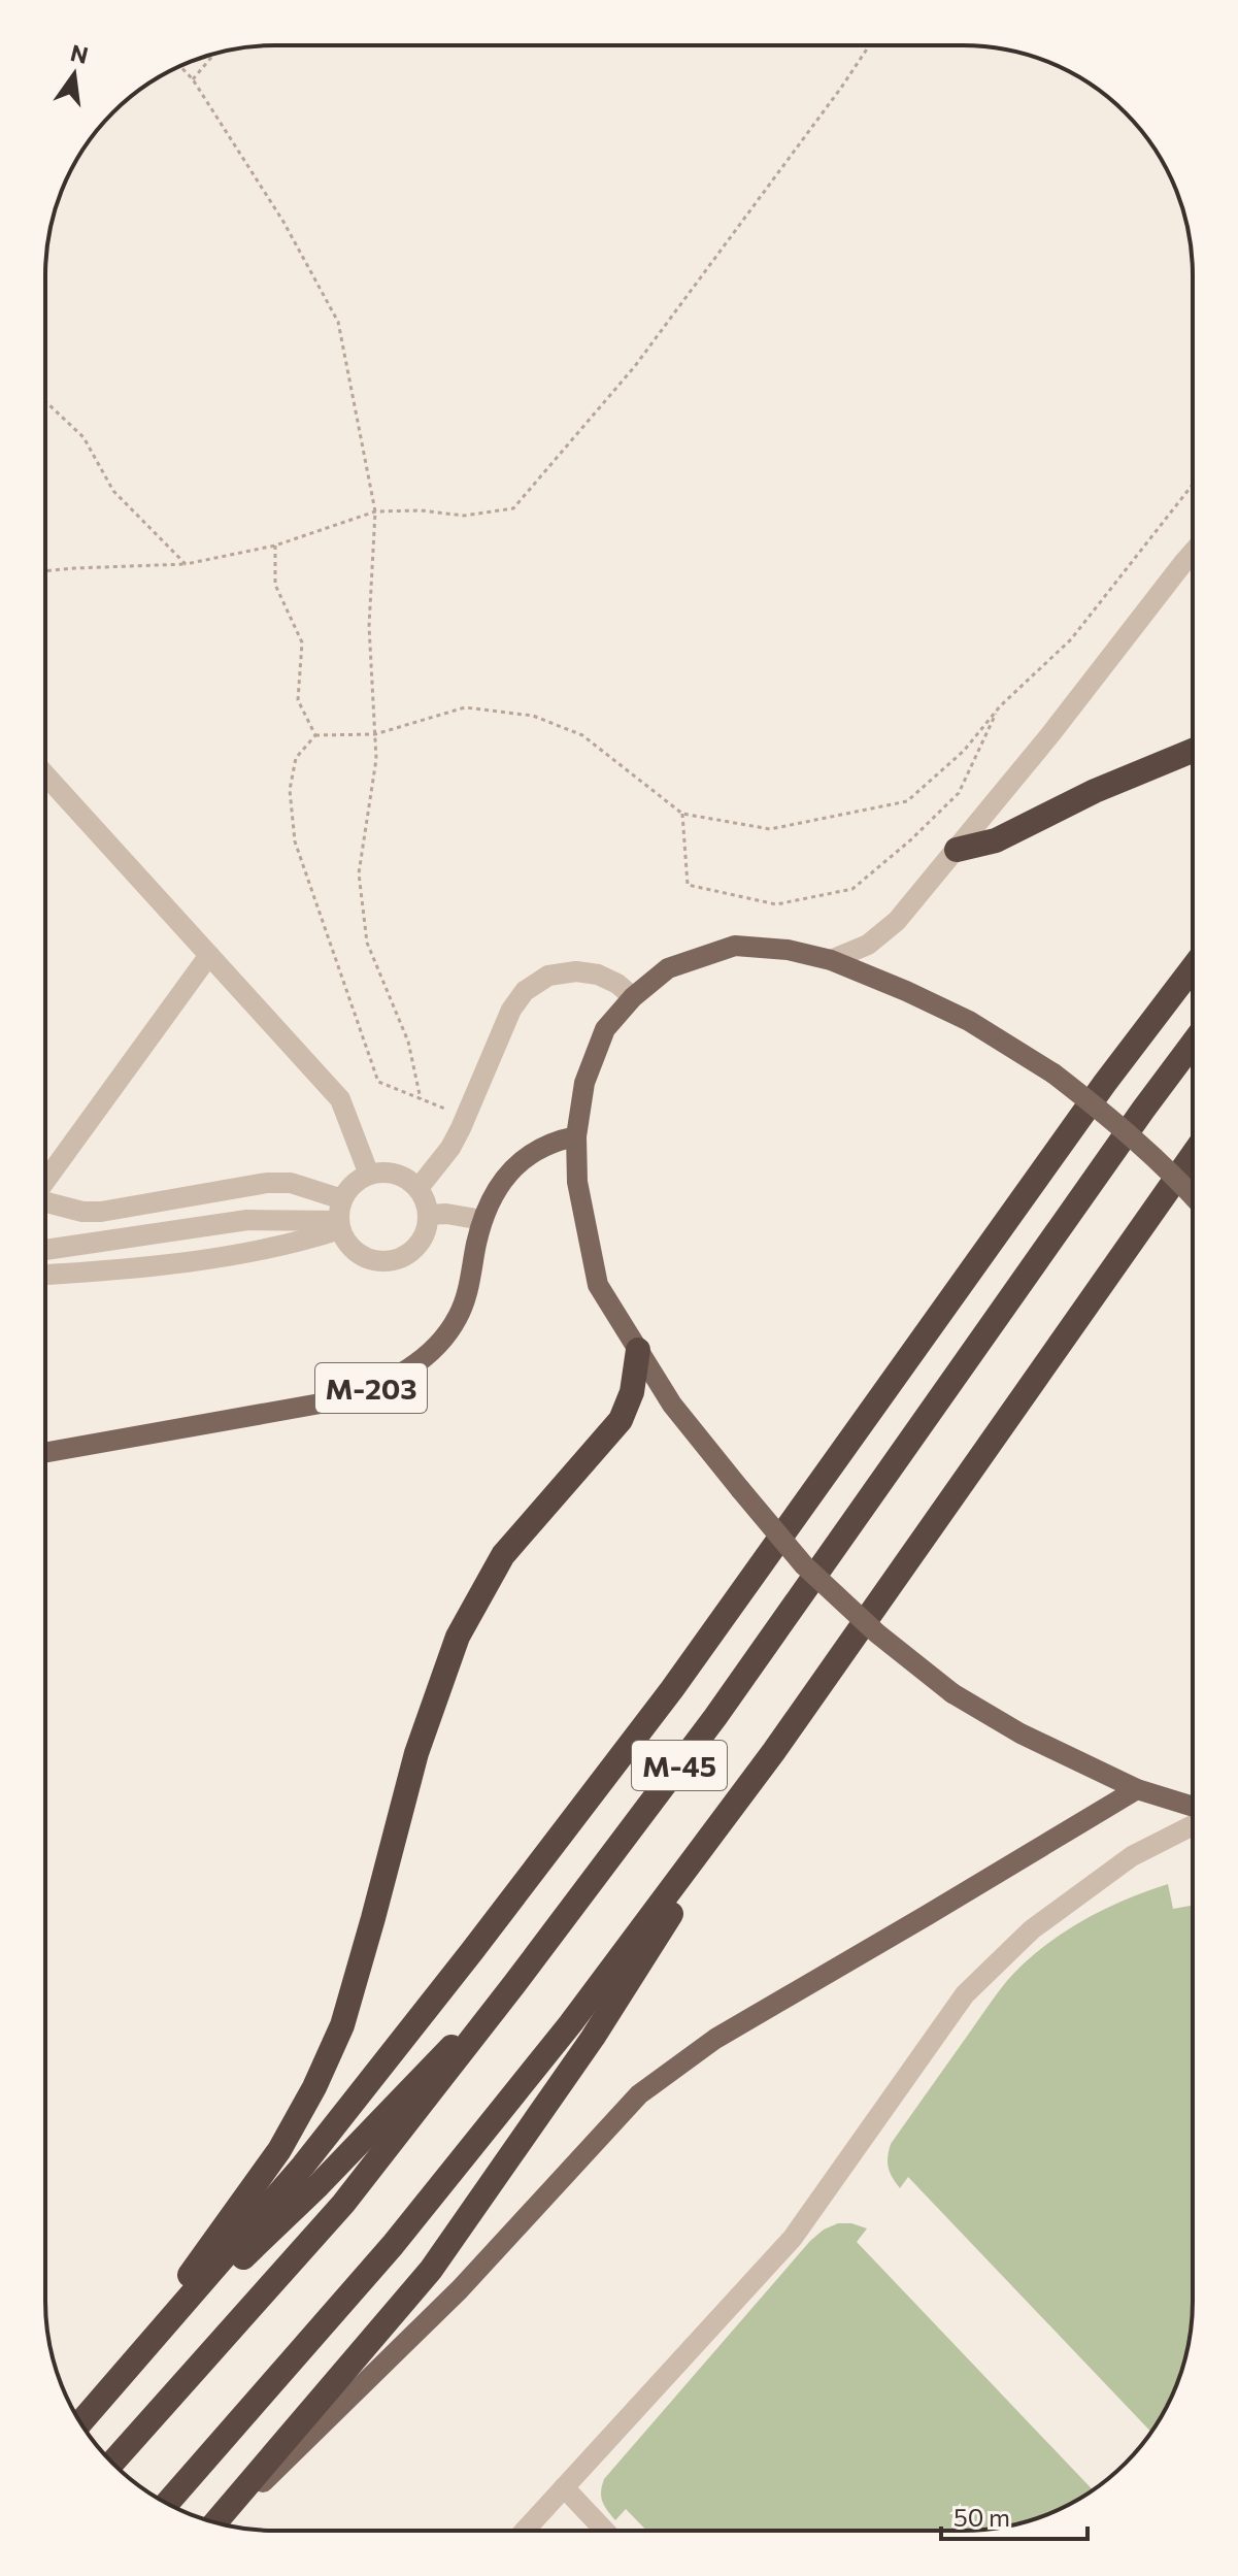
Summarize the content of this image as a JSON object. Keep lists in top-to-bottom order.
{
  "streets": {
    "highway": ["M-45"],
    "main road": ["M-203"]
  },
  "scale_bar": "50 m",
  "north": "top"
}
